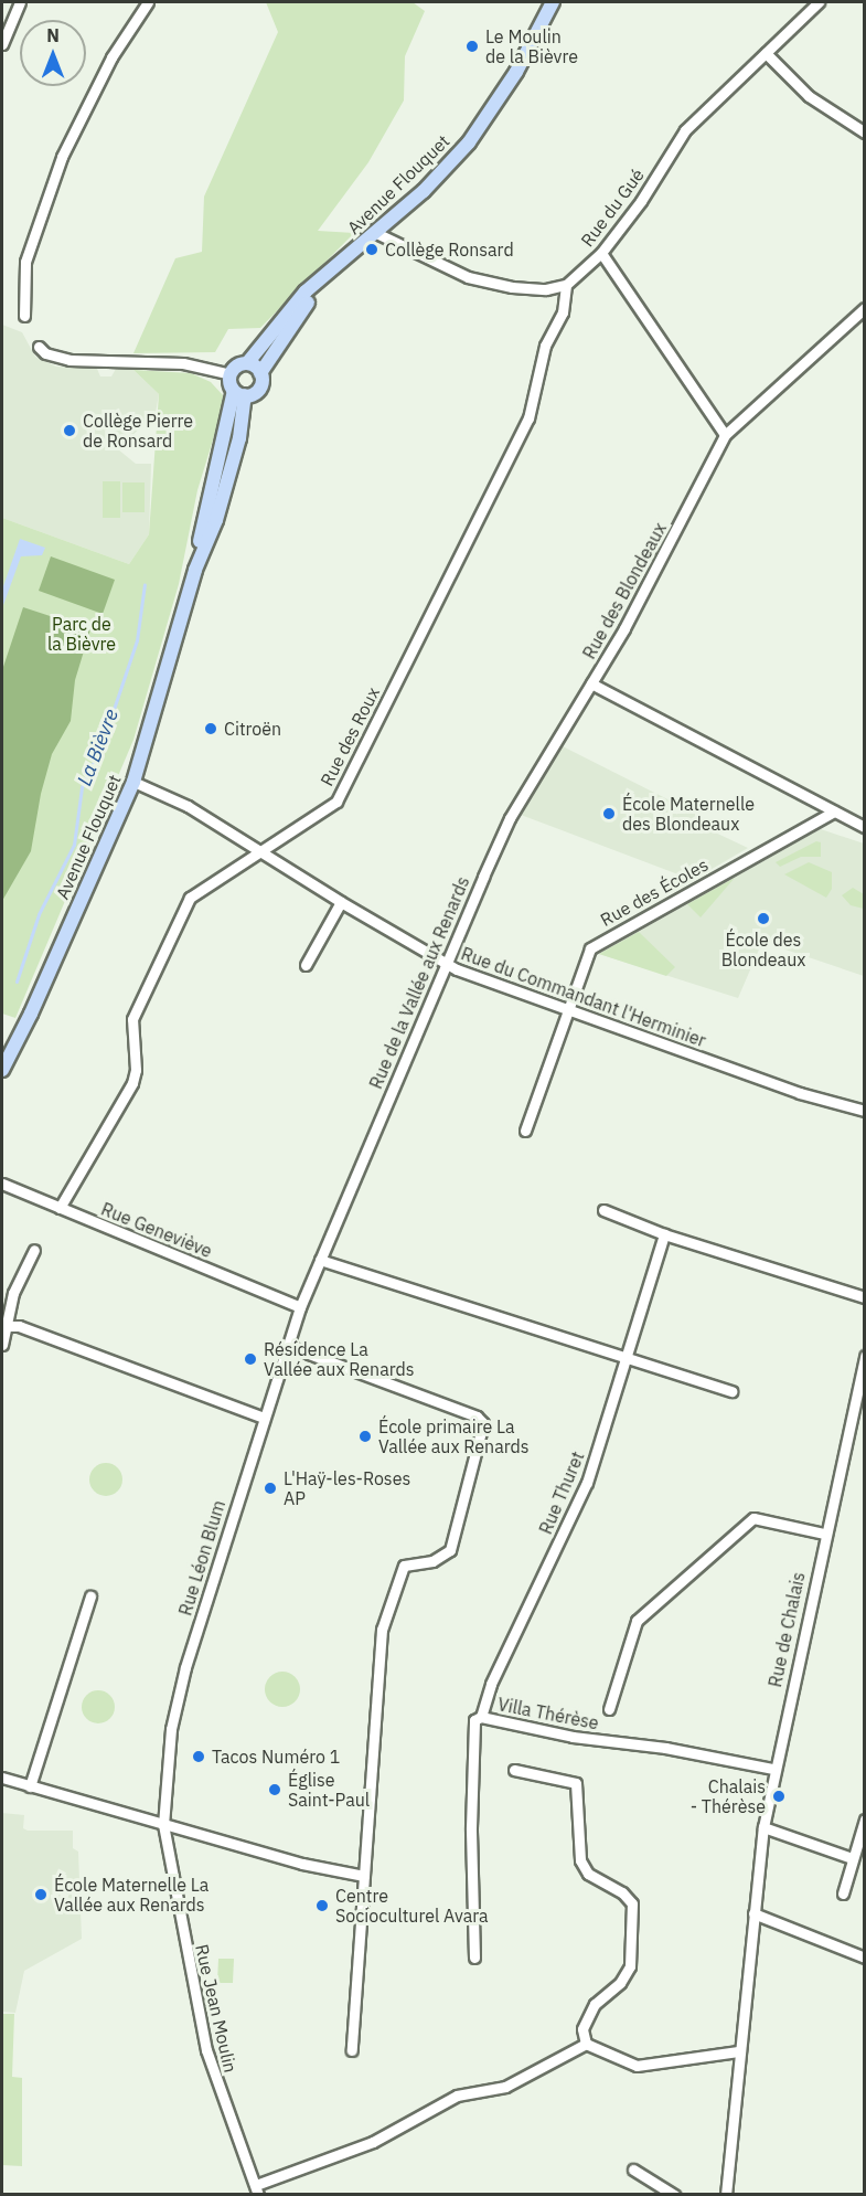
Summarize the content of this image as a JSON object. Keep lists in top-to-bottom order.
{
  "streets": {
    "main road": ["Avenue Flouquet"],
    "street": [
      "Rue du Gué",
      "Rue des Blondeaux",
      "Rue des Roux",
      "Rue des Écoles",
      "Rue de la Vallée aux Renards",
      "Rue du Commandant l'Herminier",
      "Rue Geneviève",
      "Rue Thuret",
      "Rue Léon Blum",
      "Rue de Chalais",
      "Villa Thérèse",
      "Rue Jean Moulin"
    ]
  },
  "crossings": [
    ["Avenue Flouquet", "Rue du Commandant l'Herminier"],
    ["Rue du Gué", "Rue des Roux"],
    ["Rue des Blondeaux", "Rue des Écoles"],
    ["Rue des Blondeaux", "Rue de la Vallée aux Renards"],
    ["Rue des Roux", "Rue du Commandant l'Herminier"],
    ["Rue des Roux", "Rue Geneviève"],
    ["Rue des Écoles", "Rue du Commandant l'Herminier"],
    ["Rue de la Vallée aux Renards", "Rue du Commandant l'Herminier"],
    ["Rue de la Vallée aux Renards", "Rue Geneviève"],
    ["Rue de la Vallée aux Renards", "Rue Léon Blum"],
    ["Rue Geneviève", "Rue Léon Blum"],
    ["Rue Thuret", "Villa Thérèse"],
    ["Rue Léon Blum", "Rue Jean Moulin"],
    ["Rue de Chalais", "Villa Thérèse"]
  ],
  "water": ["La Bièvre"],
  "parks": ["Parc de la Bièvre"],
  "places": [
    "Le Moulin de la Bièvre",
    "Collège Ronsard",
    "Collège Pierre de Ronsard",
    "Citroën",
    "École Maternelle des Blondeaux",
    "École des Blondeaux",
    "Résidence La Vallée aux Renards",
    "École primaire La Vallée aux Renards",
    "L'Haÿ-les-Roses AP",
    "Tacos Numéro 1",
    "Église Saint-Paul",
    "Chalais - Thérèse",
    "École Maternelle La Vallée aux Renards",
    "Centre Socioculturel Avara"
  ],
  "north": "top"
}
